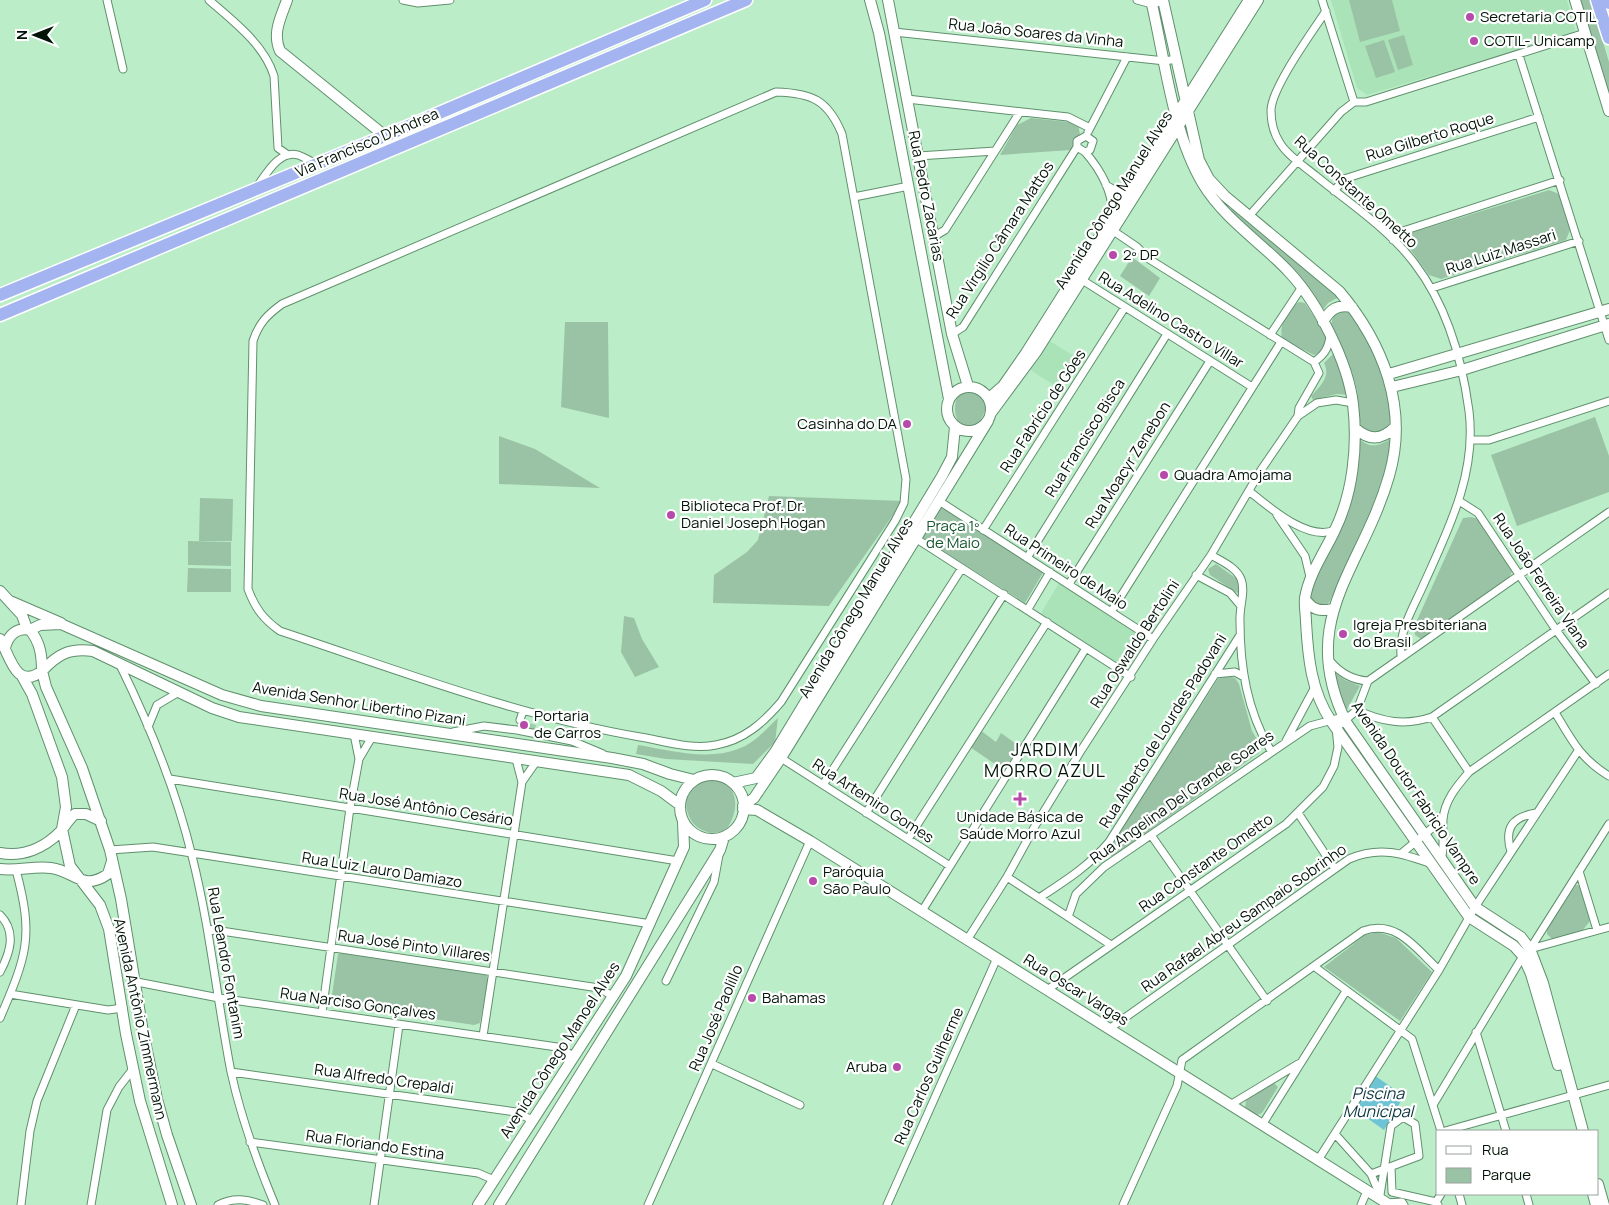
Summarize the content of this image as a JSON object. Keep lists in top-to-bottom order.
{
  "streets": {
    "highway": ["Via Francisco D'Andrea"],
    "street": [
      "Rua João Soares da Vinha",
      "Rua Gilberto Roque",
      "Rua Constante Ometto",
      "Rua Pedro Zacarias",
      "Avenida Cônego Manuel Alves",
      "Rua Virgilio Câmara Mattos",
      "Rua Luiz Massari",
      "Rua Adelino Castro Villar",
      "Rua Fabrício de Góes",
      "Rua Francisco Bisca",
      "Rua Moacyr Zenebon",
      "Rua Primeiro de Maio",
      "Rua João Ferreira Viana",
      "Rua Oswaldo Bertolini",
      "Avenida Senhor Libertino Pizani",
      "Rua Alberto de Lourdes Padovani",
      "Avenida Doutor Fabricio Vampre",
      "Rua Angelina Del Grande Soares",
      "Rua Artemiro Gomes",
      "Rua José Antônio Cesário",
      "Rua Luiz Lauro Damiazo",
      "Rua Rafael Abreu Sampaio Sobrinho",
      "Rua José Pinto Villares",
      "Rua Leandro Fontanim",
      "Rua Oscar Vargas",
      "Rua Narciso Gonçalves",
      "Rua José Paolillo",
      "Avenida Antônio Zimmermann",
      "Avenida Cônego Manoel Alves",
      "Rua Carlos Guilherme",
      "Rua Alfredo Crepaldi",
      "Rua Floriando Estina"
    ]
  },
  "crossings": [
    ["Rua João Soares da Vinha", "Rua Pedro Zacarias"],
    ["Rua João Soares da Vinha", "Avenida Doutor Fabricio Vampre"],
    ["Rua Gilberto Roque", "Rua Constante Ometto"],
    ["Rua Constante Ometto", "Rua Luiz Massari"],
    ["Rua Constante Ometto", "Rua João Ferreira Viana"],
    ["Rua Constante Ometto", "Avenida Doutor Fabricio Vampre"],
    ["Rua Constante Ometto", "Rua Angelina Del Grande Soares"],
    ["Rua Constante Ometto", "Rua Oscar Vargas"],
    ["Rua Pedro Zacarias", "Avenida Cônego Manuel Alves"],
    ["Rua Pedro Zacarias", "Rua Virgilio Câmara Mattos"],
    ["Avenida Cônego Manuel Alves", "Rua Adelino Castro Villar"],
    ["Avenida Cônego Manuel Alves", "Rua Primeiro de Maio"],
    ["Avenida Cônego Manuel Alves", "Avenida Senhor Libertino Pizani"],
    ["Avenida Cônego Manuel Alves", "Avenida Doutor Fabricio Vampre"],
    ["Avenida Cônego Manuel Alves", "Rua Artemiro Gomes"],
    ["Avenida Cônego Manuel Alves", "Rua Oscar Vargas"],
    ["Avenida Cônego Manuel Alves", "Avenida Cônego Manoel Alves"],
    ["Rua Adelino Castro Villar", "Rua Fabrício de Góes"],
    ["Rua Adelino Castro Villar", "Rua Francisco Bisca"],
    ["Rua Adelino Castro Villar", "Rua Moacyr Zenebon"],
    ["Rua Fabrício de Góes", "Rua Primeiro de Maio"],
    ["Rua Francisco Bisca", "Rua Primeiro de Maio"],
    ["Rua Moacyr Zenebon", "Rua Primeiro de Maio"],
    ["Rua Primeiro de Maio", "Rua Oswaldo Bertolini"],
    ["Rua Oswaldo Bertolini", "Avenida Doutor Fabricio Vampre"],
    ["Rua Oswaldo Bertolini", "Rua Oscar Vargas"],
    ["Avenida Senhor Libertino Pizani", "Rua Leandro Fontanim"],
    ["Avenida Senhor Libertino Pizani", "Rua Oscar Vargas"],
    ["Avenida Senhor Libertino Pizani", "Avenida Antônio Zimmermann"],
    ["Avenida Senhor Libertino Pizani", "Avenida Cônego Manoel Alves"],
    ["Avenida Doutor Fabricio Vampre", "Rua Angelina Del Grande Soares"],
    ["Avenida Doutor Fabricio Vampre", "Rua Rafael Abreu Sampaio Sobrinho"],
    ["Rua José Antônio Cesário", "Rua Leandro Fontanim"],
    ["Rua José Antônio Cesário", "Avenida Cônego Manoel Alves"],
    ["Rua Luiz Lauro Damiazo", "Rua Leandro Fontanim"],
    ["Rua Luiz Lauro Damiazo", "Avenida Antônio Zimmermann"],
    ["Rua Luiz Lauro Damiazo", "Avenida Cônego Manoel Alves"],
    ["Rua Rafael Abreu Sampaio Sobrinho", "Rua Oscar Vargas"],
    ["Rua José Pinto Villares", "Rua Leandro Fontanim"],
    ["Rua José Pinto Villares", "Avenida Cônego Manoel Alves"],
    ["Rua Leandro Fontanim", "Rua Narciso Gonçalves"],
    ["Rua Leandro Fontanim", "Rua Alfredo Crepaldi"],
    ["Rua Leandro Fontanim", "Rua Floriando Estina"],
    ["Rua Oscar Vargas", "Rua José Paolillo"],
    ["Rua Oscar Vargas", "Avenida Cônego Manoel Alves"],
    ["Rua Oscar Vargas", "Rua Carlos Guilherme"],
    ["Rua Narciso Gonçalves", "Avenida Antônio Zimmermann"],
    ["Rua Narciso Gonçalves", "Avenida Cônego Manoel Alves"],
    ["Avenida Cônego Manoel Alves", "Rua Alfredo Crepaldi"],
    ["Avenida Cônego Manoel Alves", "Rua Floriando Estina"]
  ],
  "districts": ["JARDIM MORRO AZUL"],
  "water": ["Piscina Municipal"],
  "parks": ["Praça 1º de Maio"],
  "places": {
    "other": [
      "Secretaria COTIL",
      "COTIL- Unicamp",
      "2º DP",
      "Casinha do DA",
      "Quadra Amojama",
      "Biblioteca Prof. Dr. Daniel Joseph Hogan",
      "Igreja Presbiteriana do Brasil",
      "Portaria de Carros",
      "Paróquia São Paulo",
      "Bahamas",
      "Aruba"
    ],
    "health": ["Unidade Básica de Saúde Morro Azul"]
  },
  "legend": ["Rua", "Parque"],
  "north": "left"
}
